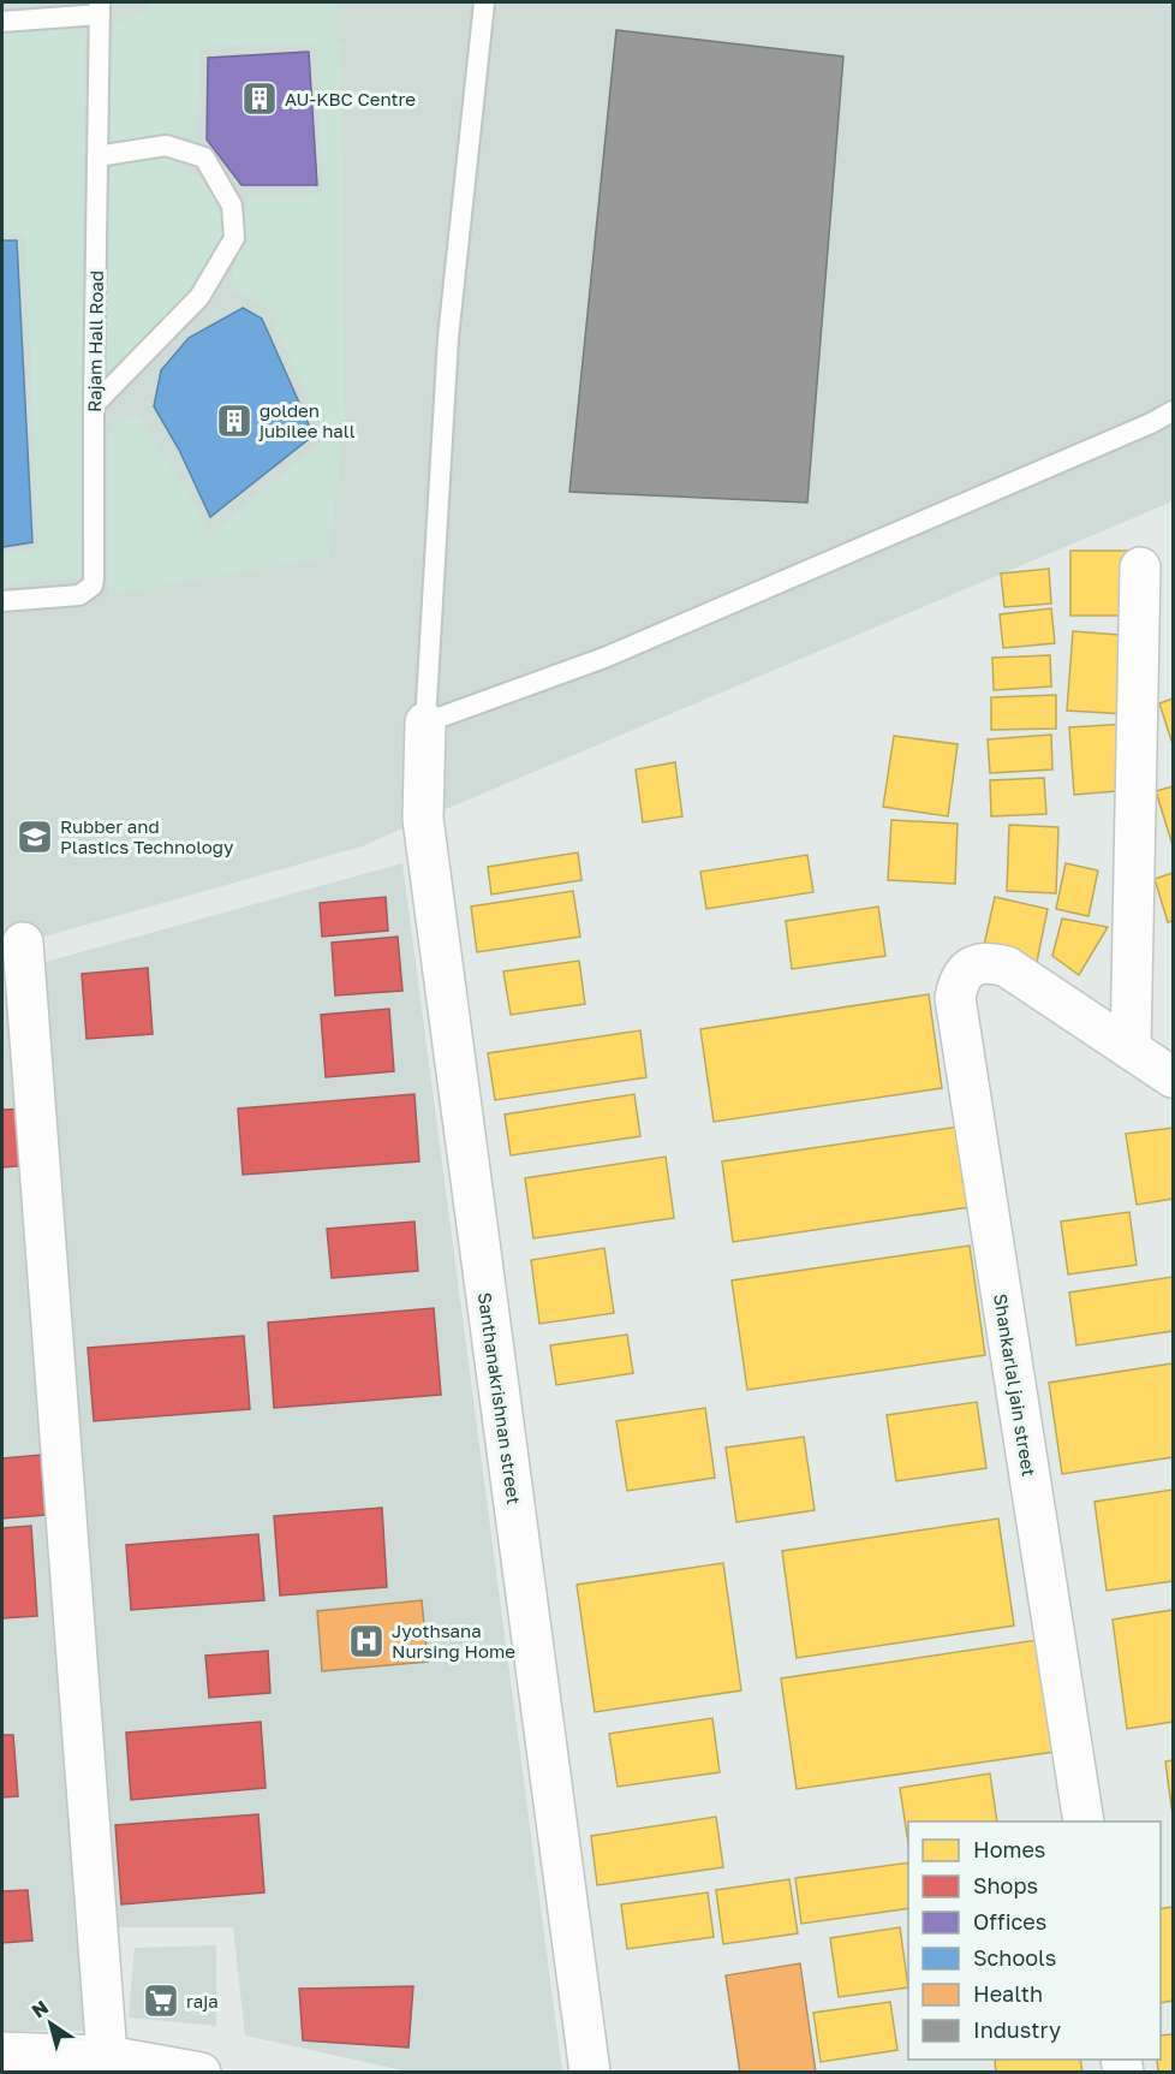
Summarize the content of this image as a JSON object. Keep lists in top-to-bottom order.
{
  "streets": {
    "street": ["Shankarlal jain street", "Santhanakrishnan street"],
    "lane": ["Rajam Hall Road"]
  },
  "places": {
    "building": ["AU-KBC Centre", "golden jubilee hall"],
    "school or university": ["Rubber and Plastics Technology"],
    "hospital": ["Jyothsana Nursing Home"],
    "supermarket": ["raja"]
  },
  "legend": [
    "Homes",
    "Shops",
    "Offices",
    "Schools",
    "Health",
    "Industry"
  ],
  "north": "top left"
}
